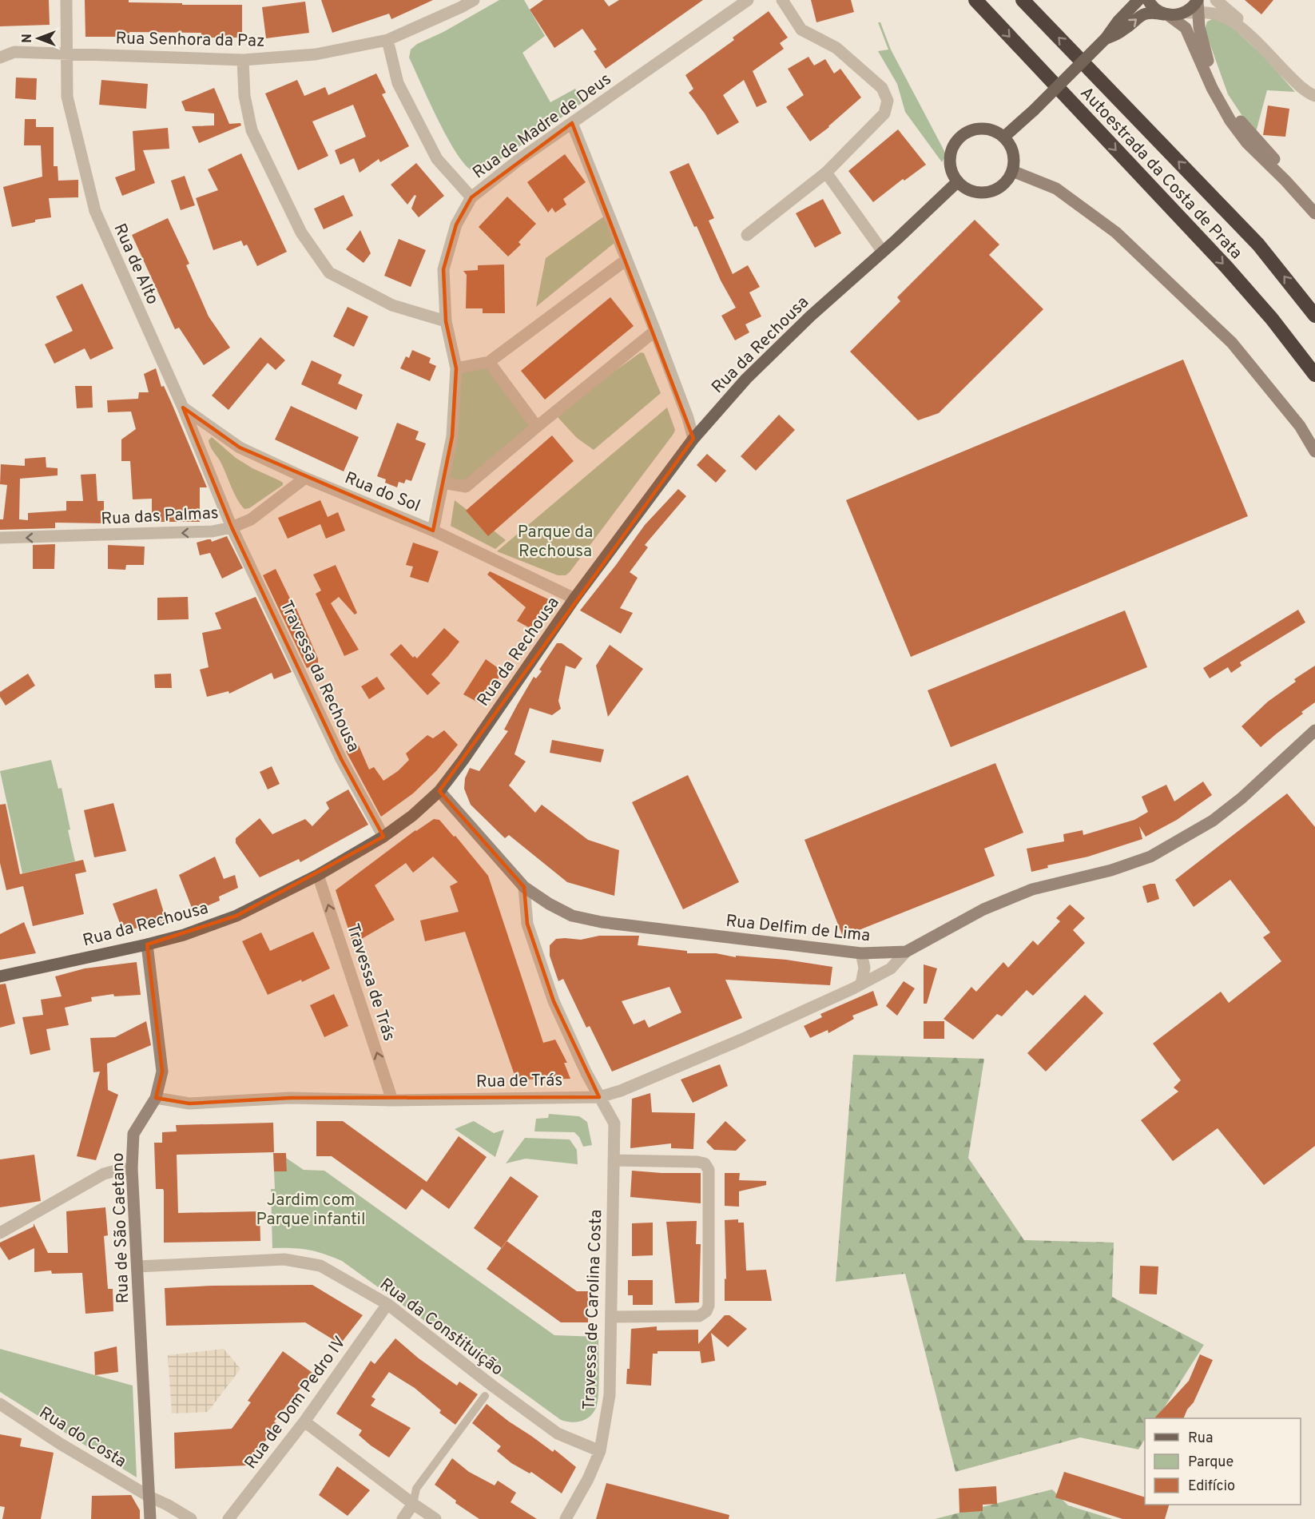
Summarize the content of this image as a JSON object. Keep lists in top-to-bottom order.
{
  "streets": {
    "highway": ["Autoestrada da Costa de Prata"],
    "main road": ["Rua da Rechousa", "Rua Delfim de Lima", "Rua de São Caetano"],
    "street": [
      "Rua Senhora da Paz",
      "Rua de Madre de Deus",
      "Rua de Alto",
      "Rua do Sol",
      "Rua das Palmas",
      "Travessa da Rechousa",
      "Travessa de Trás",
      "Rua de Trás",
      "Travessa de Carolina Costa",
      "Rua da Constituição",
      "Rua de Dom Pedro IV",
      "Rua do Costa"
    ]
  },
  "crossings": [
    ["Rua Senhora da Paz", "Rua de Alto"],
    ["Rua de Madre de Deus", "Rua do Sol"],
    ["Rua de Alto", "Rua do Sol"],
    ["Rua de Alto", "Rua das Palmas"],
    ["Rua de Alto", "Travessa da Rechousa"],
    ["Rua da Rechousa", "Rua do Sol"],
    ["Rua da Rechousa", "Travessa da Rechousa"],
    ["Rua da Rechousa", "Rua Delfim de Lima"],
    ["Rua da Rechousa", "Travessa de Trás"],
    ["Rua da Rechousa", "Rua de São Caetano"],
    ["Rua do Sol", "Rua das Palmas"],
    ["Rua das Palmas", "Travessa da Rechousa"],
    ["Rua Delfim de Lima", "Rua de Trás"],
    ["Rua Delfim de Lima", "Travessa de Carolina Costa"],
    ["Travessa de Trás", "Rua de Trás"],
    ["Rua de Trás", "Rua de São Caetano"],
    ["Rua de Trás", "Travessa de Carolina Costa"],
    ["Rua de São Caetano", "Rua da Constituição"],
    ["Rua de São Caetano", "Rua do Costa"],
    ["Travessa de Carolina Costa", "Rua da Constituição"],
    ["Rua da Constituição", "Rua de Dom Pedro IV"]
  ],
  "one_way": ["Rua das Palmas", "Travessa de Trás"],
  "parks": ["Parque da Rechousa", "Jardim com Parque infantil"],
  "legend": ["Rua", "Parque", "Edifício"],
  "north": "left"
}
